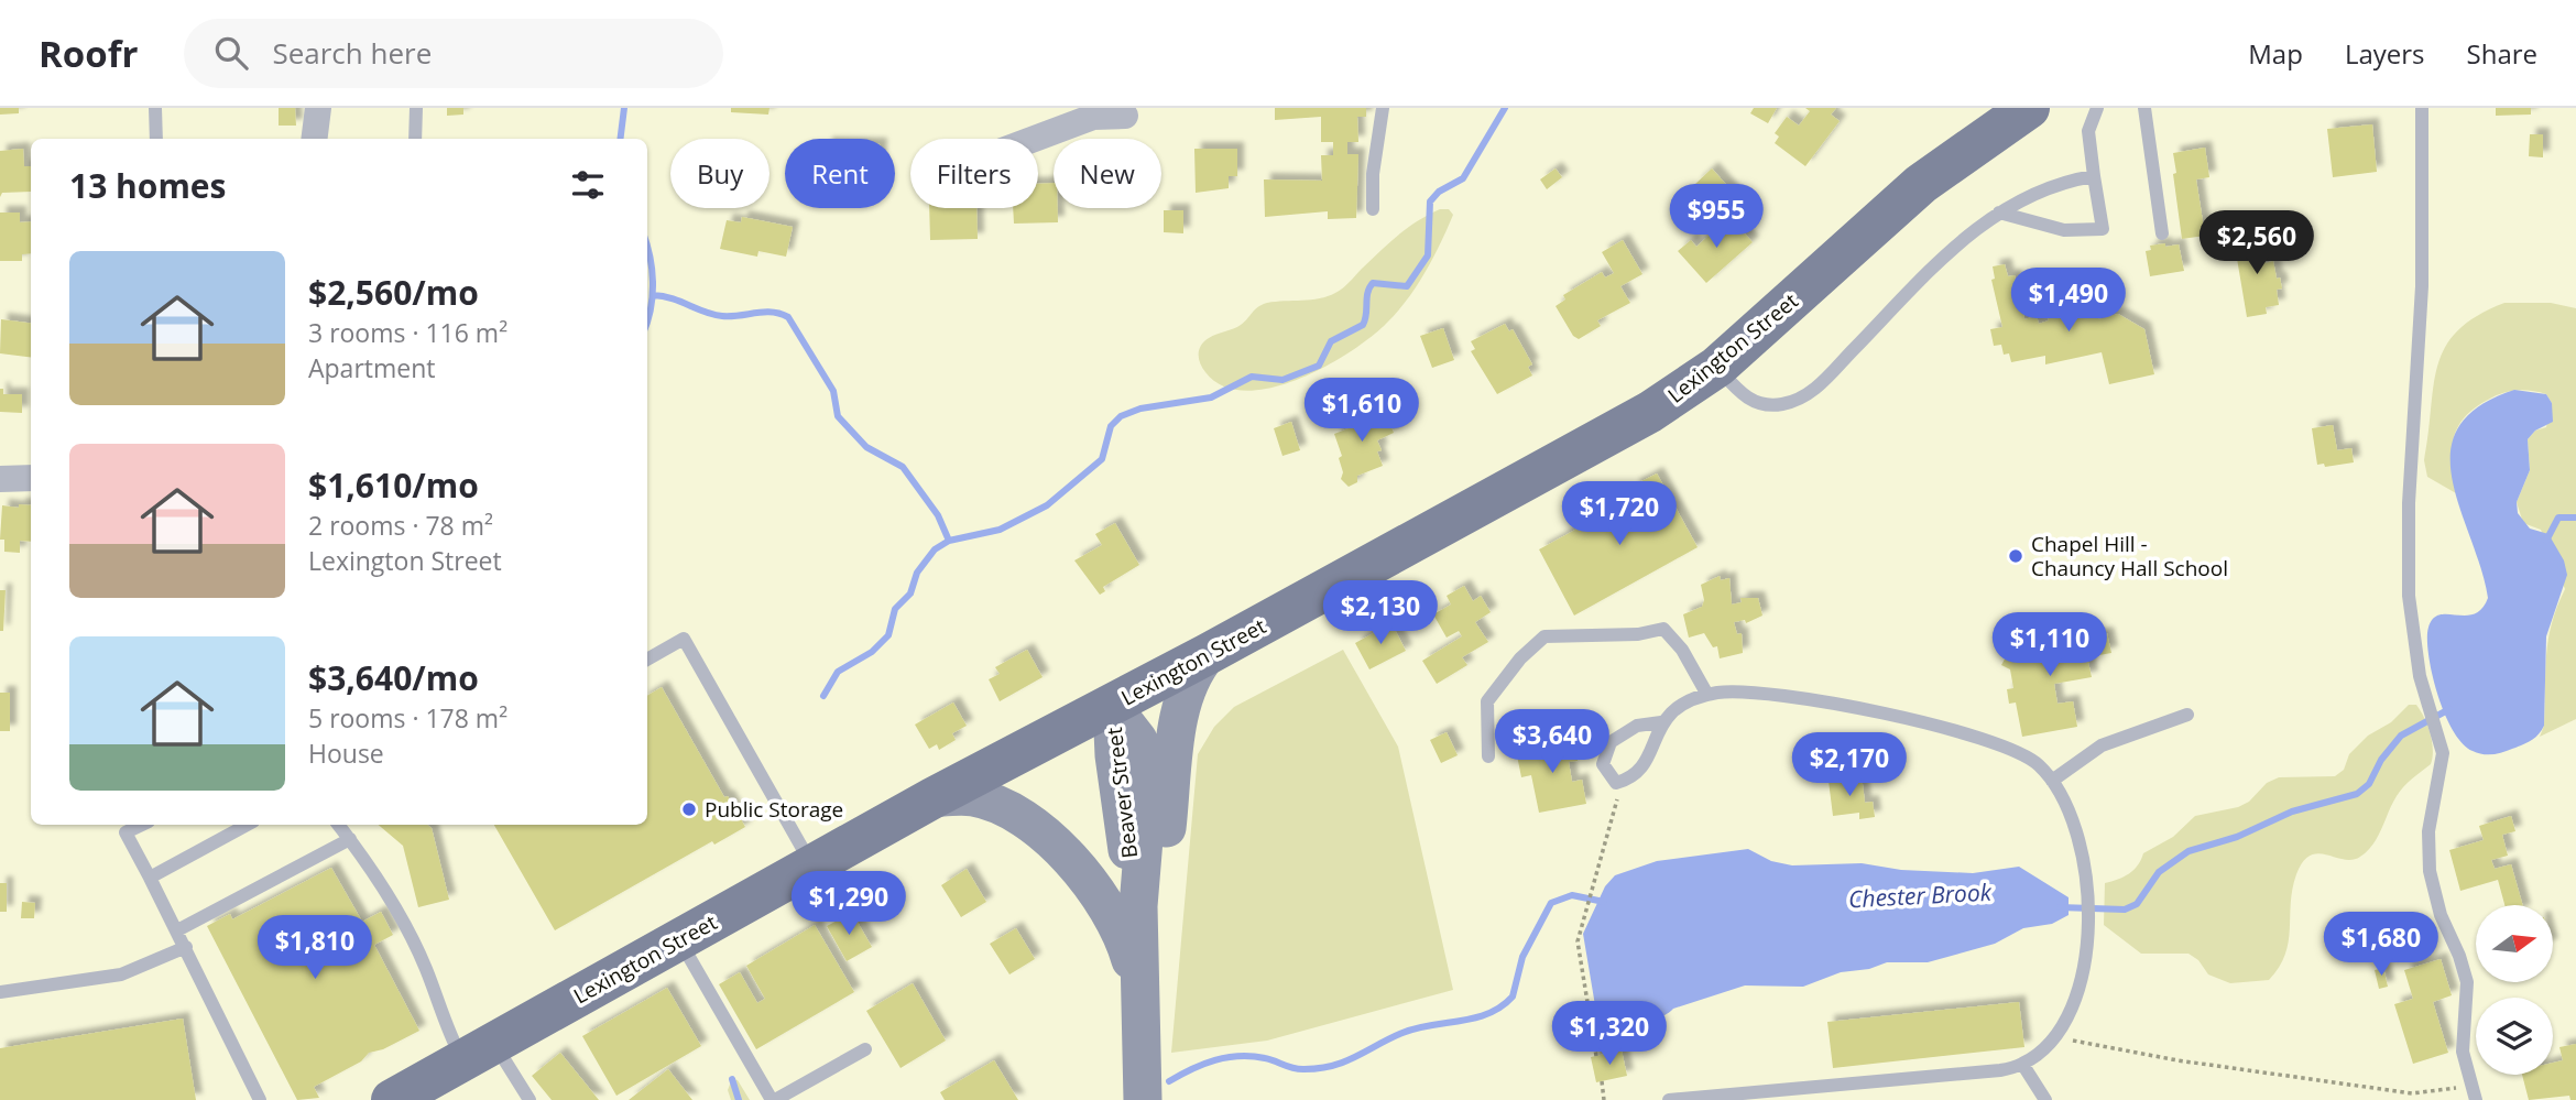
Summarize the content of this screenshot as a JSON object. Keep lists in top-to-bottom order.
{
  "streets": {
    "main road": ["Lexington Street", "Beaver Street"]
  },
  "crossings": [
    ["Lexington Street", "Beaver Street"]
  ],
  "water": ["Chester Brook"],
  "places": ["Chapel Hill - Chauncy Hall School", "Public Storage"],
  "north": "right",
  "page": {
    "header": "Roofr",
    "search": "Search here",
    "nav": ["Map", "Layers", "Share"],
    "chip": [
      "Buy",
      "Rent",
      "Filters",
      "New"
    ],
    "heading": "13 homes",
    "price": [
      "$955",
      "$2,560",
      "$1,490",
      "$1,610",
      "$1,720",
      "$2,130",
      "$1,110",
      "$3,640",
      "$2,170",
      "$1,290",
      "$1,680",
      "$1,810",
      "$1,320"
    ],
    "list": [
      {
        "name": "$2,560/mo",
        "note": "3 rooms · 116 m² · Apartment"
      },
      {
        "name": "$1,610/mo",
        "note": "2 rooms · 78 m² · Lexington Street"
      },
      {
        "name": "$3,640/mo",
        "note": "5 rooms · 178 m² · House"
      }
    ]
  }
}
